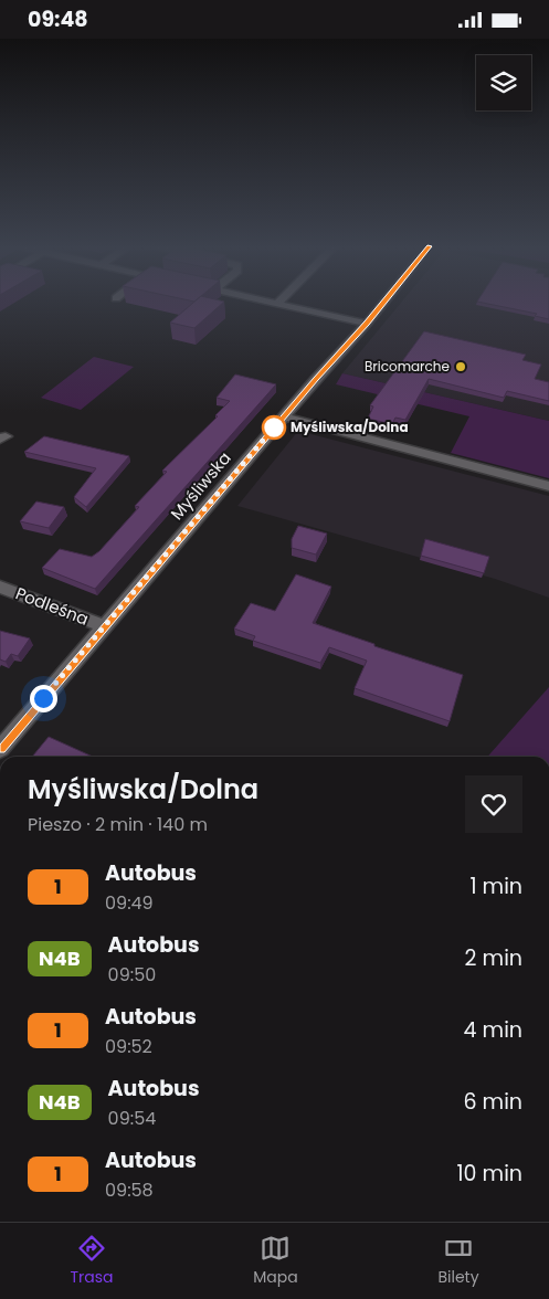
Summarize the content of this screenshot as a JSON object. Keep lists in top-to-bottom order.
{
  "streets": {
    "street": ["Myśliwska", "Podleśna"]
  },
  "crossings": [
    ["Myśliwska", "Podleśna"]
  ],
  "places": ["Bricomarche", "Myśliwska/Dolna"],
  "lines": ["bus line 1"],
  "page": {
    "status": "09:48",
    "heading": ["Myśliwska/Dolna", "Pieszo · 2 min · 140 m"],
    "list": [
      {
        "mark": "1",
        "name": "Autobus",
        "note": "09:49",
        "value": "1 min"
      },
      {
        "mark": "N4B",
        "name": "Autobus",
        "note": "09:50",
        "value": "2 min"
      },
      {
        "mark": "1",
        "name": "Autobus",
        "note": "09:52",
        "value": "4 min"
      },
      {
        "mark": "N4B",
        "name": "Autobus",
        "note": "09:54",
        "value": "6 min"
      },
      {
        "mark": "1",
        "name": "Autobus",
        "note": "09:58",
        "value": "10 min"
      }
    ],
    "tabs": ["Trasa", "Mapa", "Bilety"]
  }
}
